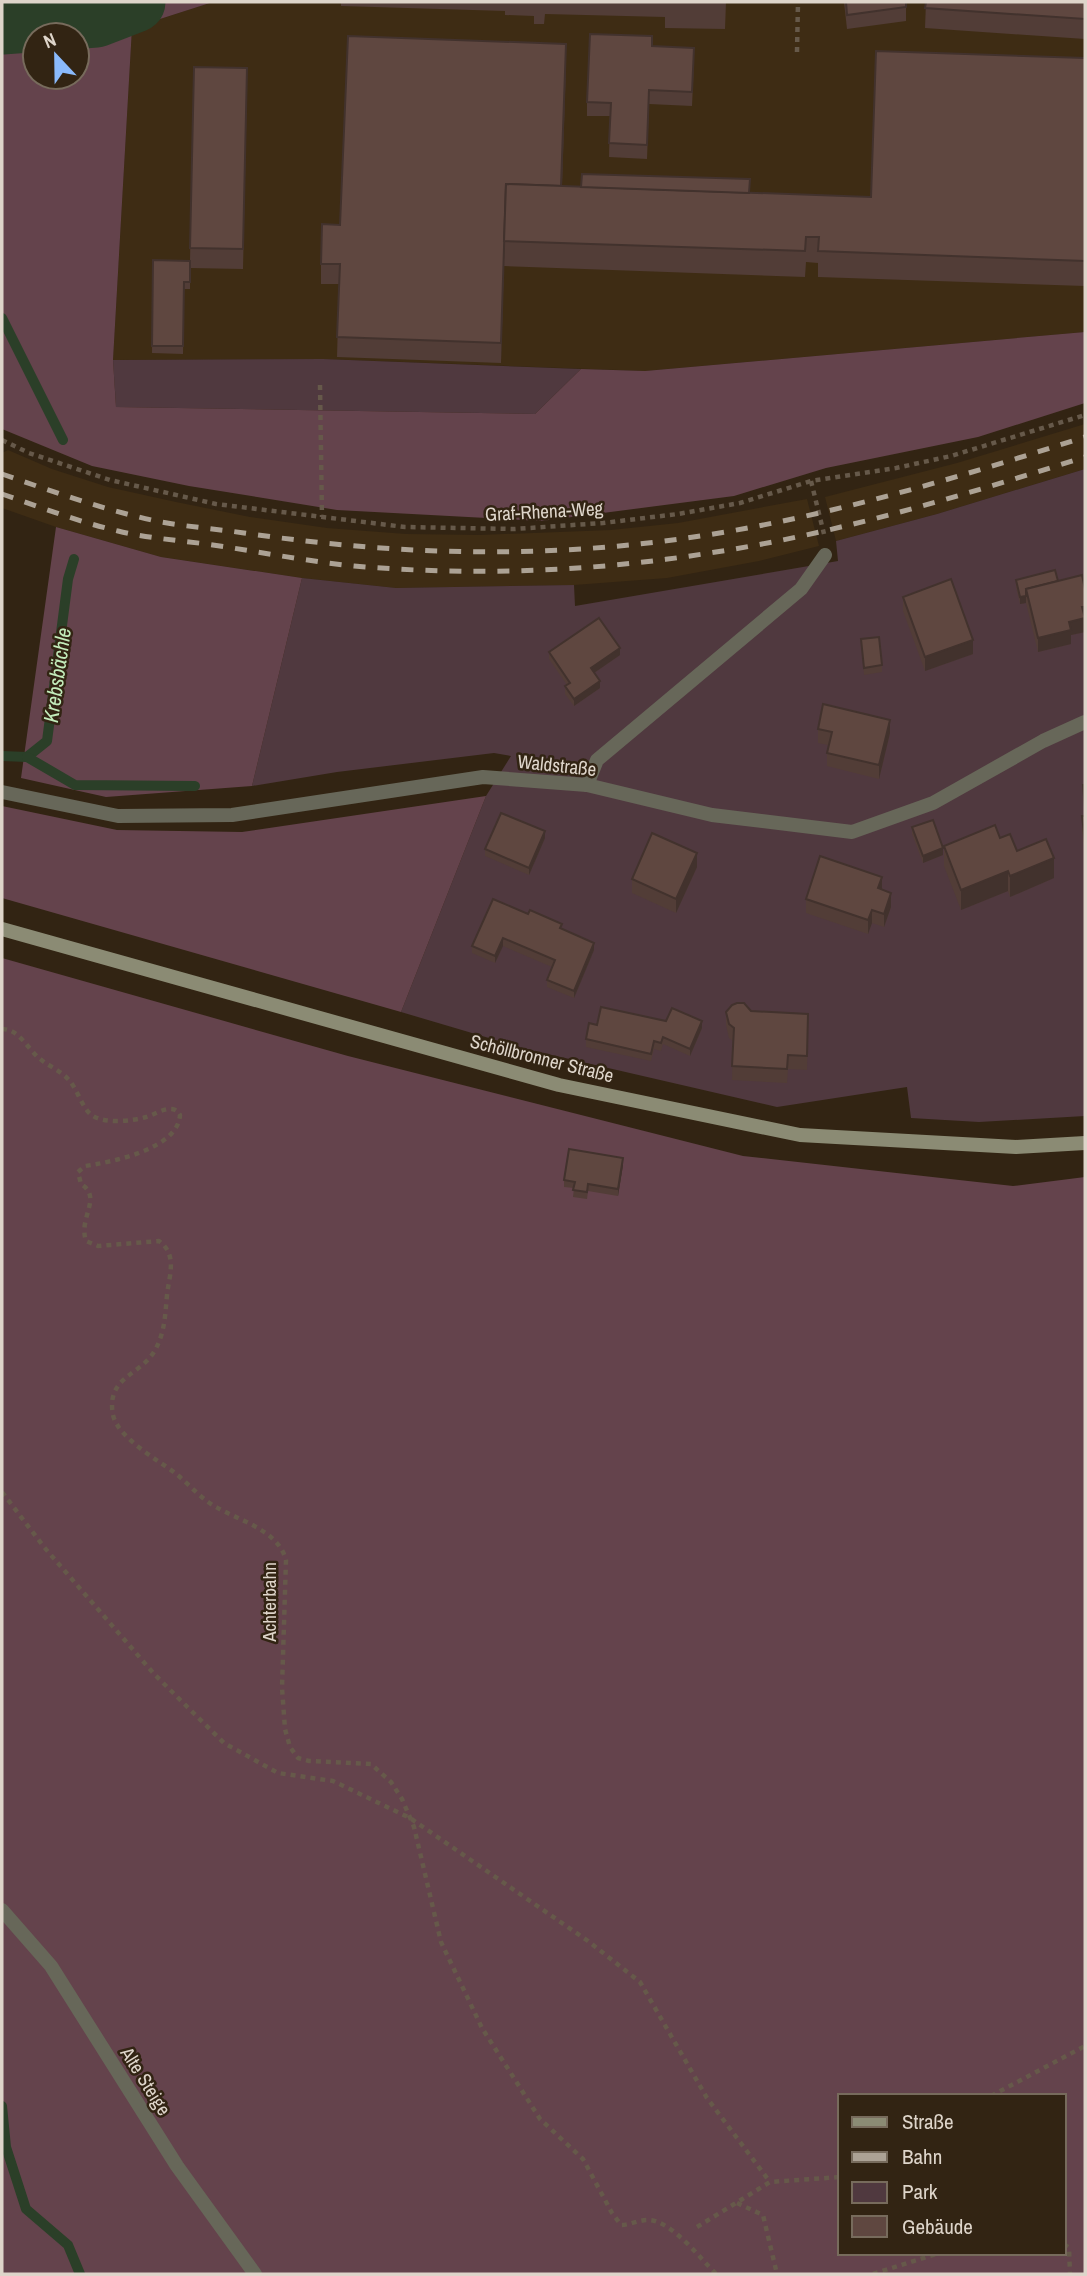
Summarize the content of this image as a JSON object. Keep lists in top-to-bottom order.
{
  "streets": {
    "main road": ["Schöllbronner Straße"],
    "street": ["Waldstraße", "Alte Steige"],
    "path": ["Graf-Rhena-Weg", "Achterbahn"]
  },
  "water": ["Krebsbächle"],
  "legend": [
    "Straße",
    "Bahn",
    "Park",
    "Gebäude"
  ],
  "north": "top"
}
